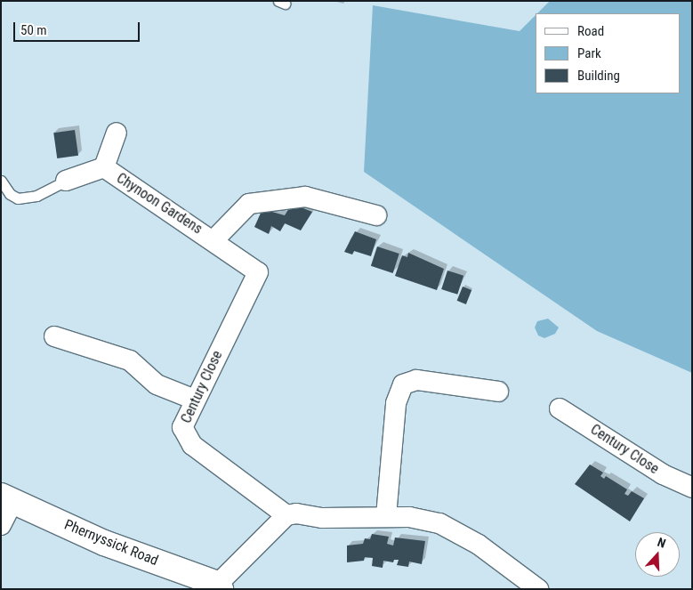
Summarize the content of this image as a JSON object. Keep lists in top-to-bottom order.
{
  "streets": {
    "street": ["Chynoon Gardens", "Century Close", "Phernyssick Road"]
  },
  "crossings": [
    ["Chynoon Gardens", "Century Close"]
  ],
  "legend": ["Road", "Park", "Building"],
  "scale_bar": "50 m",
  "north": "top"
}
